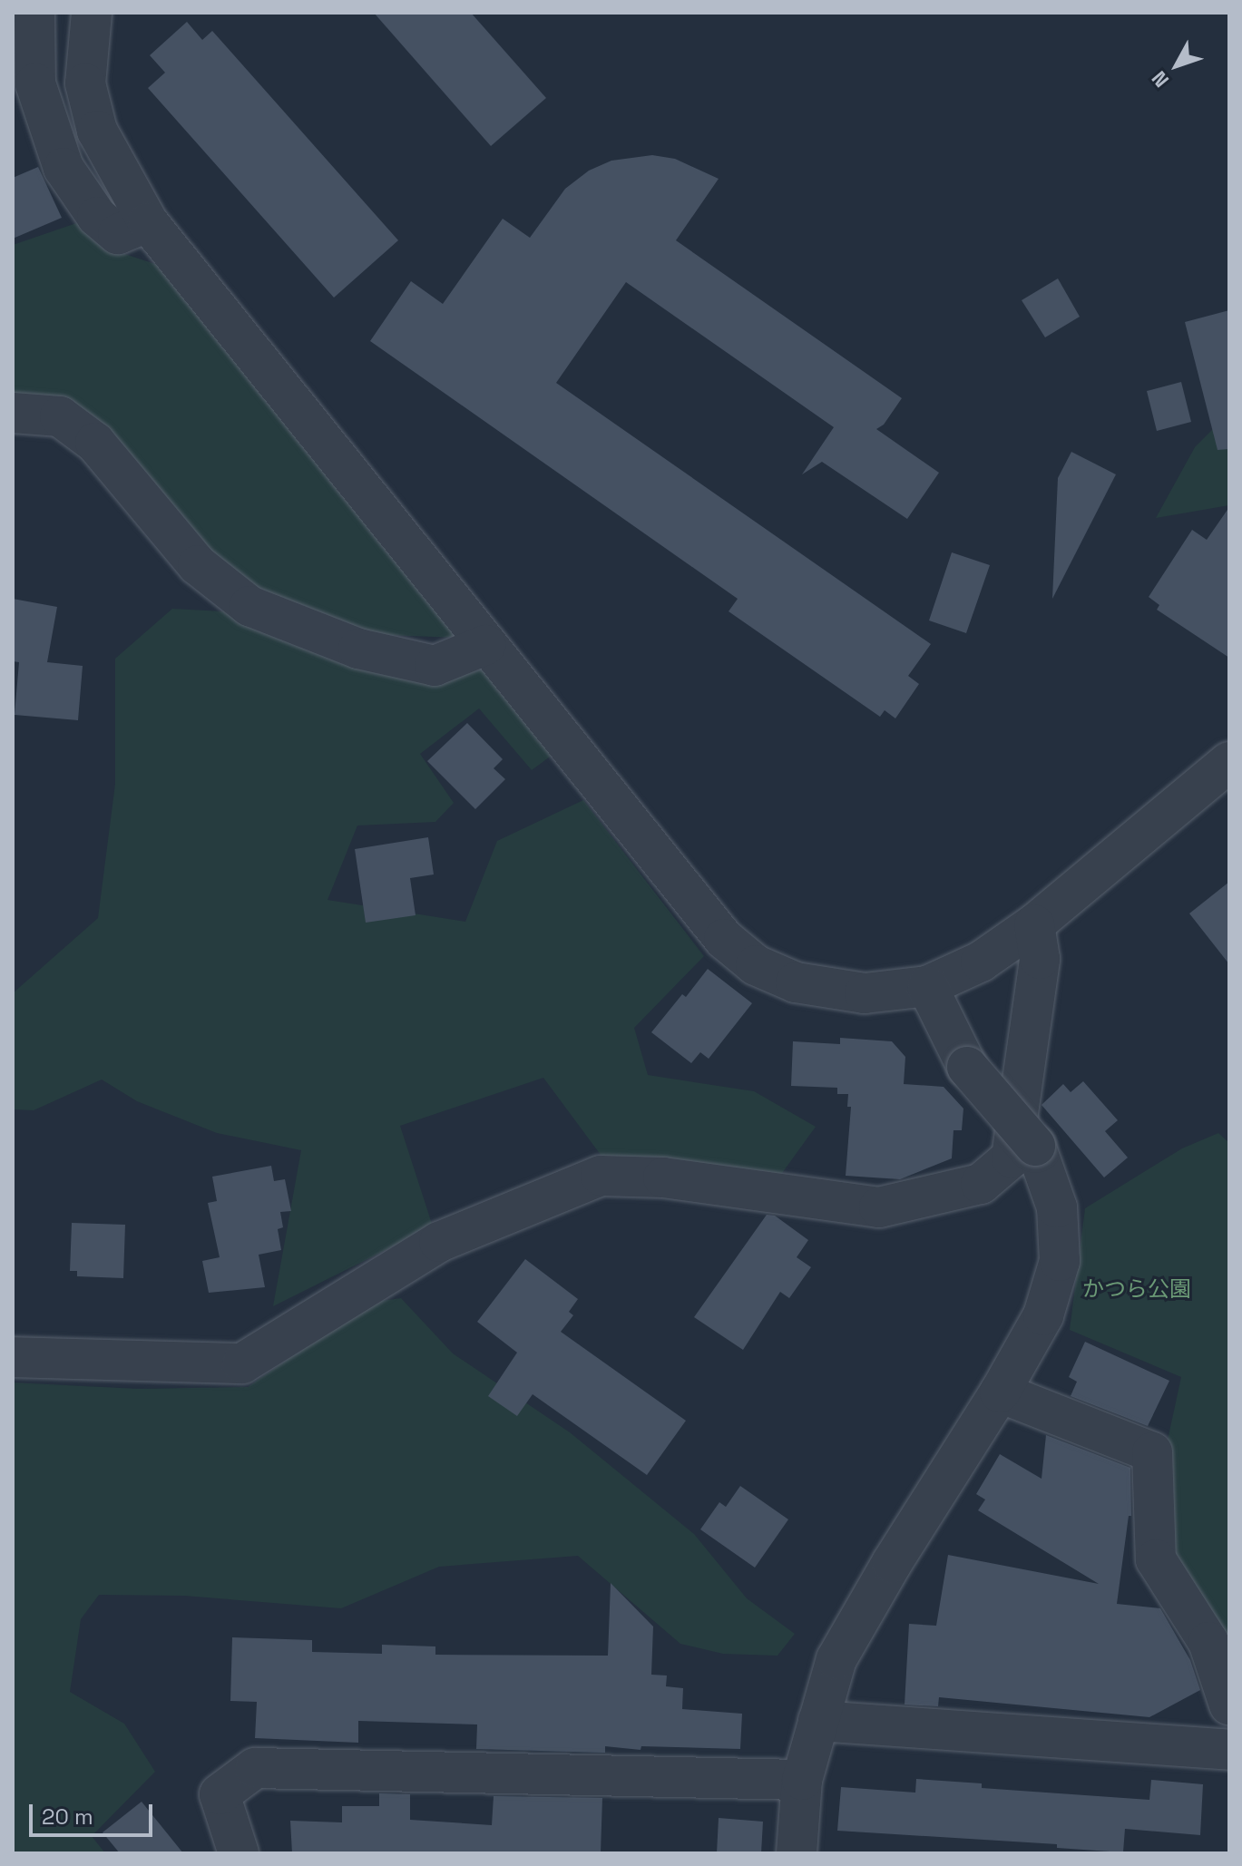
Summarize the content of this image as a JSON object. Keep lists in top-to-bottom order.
{
  "parks": ["かつら公園"],
  "scale_bar": "20 m",
  "north": "bottom left"
}
